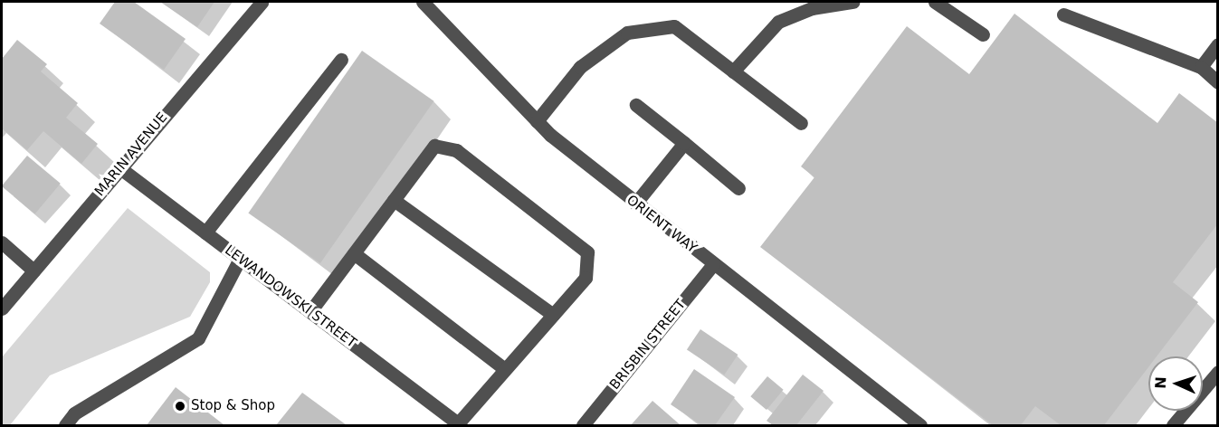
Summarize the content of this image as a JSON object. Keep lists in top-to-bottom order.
{
  "streets": {
    "street": [
      "MARIN AVENUE",
      "ORIENT WAY",
      "LEWANDOWSKI STREET",
      "BRISBIN STREET"
    ]
  },
  "crossings": [
    ["MARIN AVENUE", "LEWANDOWSKI STREET"],
    ["ORIENT WAY", "BRISBIN STREET"]
  ],
  "places": ["Stop & Shop"],
  "north": "left"
}
